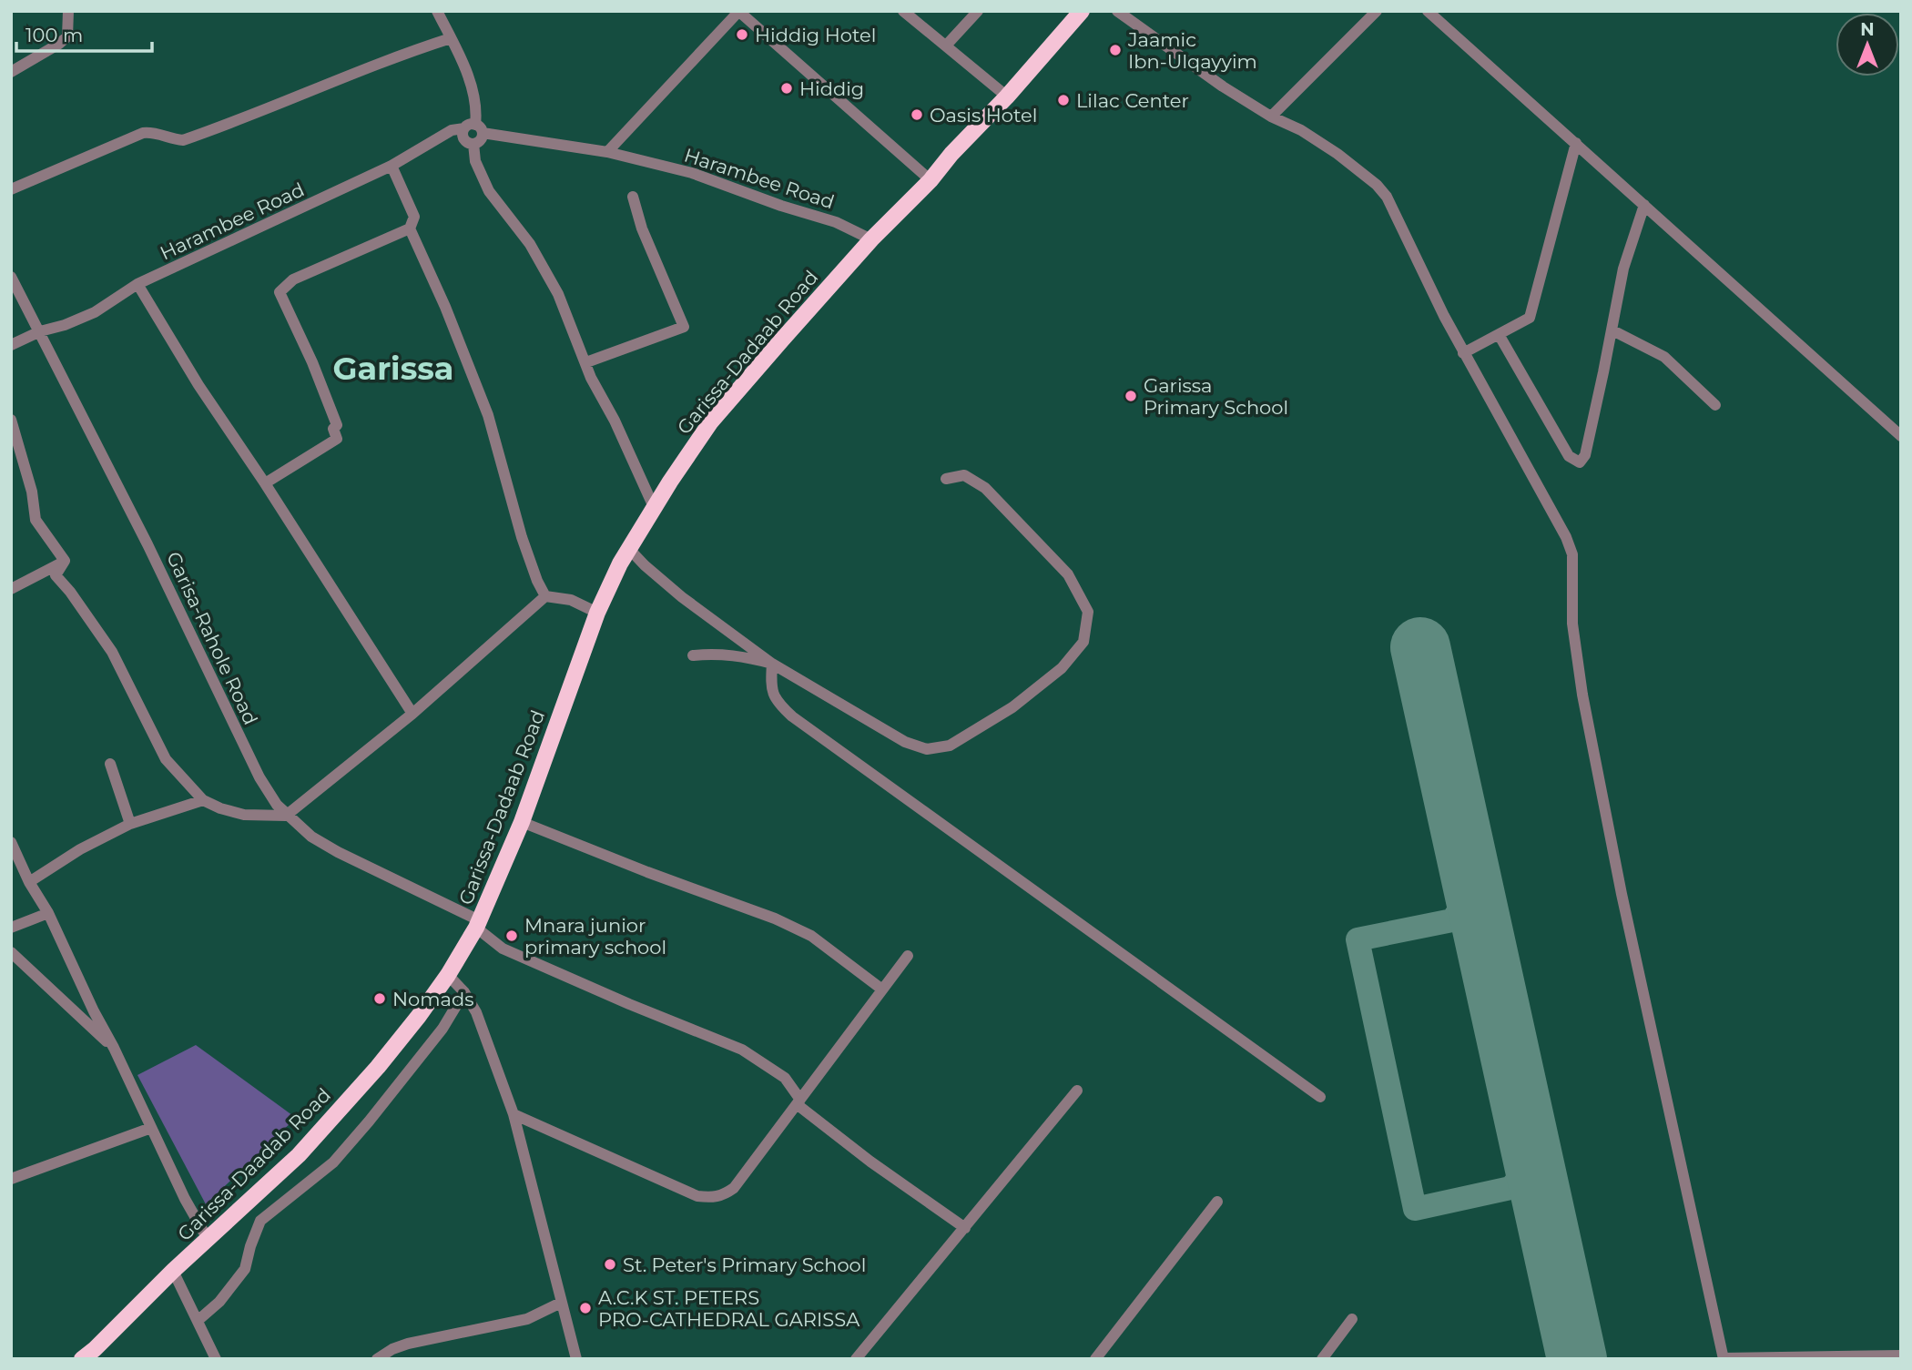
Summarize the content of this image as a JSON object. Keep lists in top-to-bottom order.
{
  "streets": {
    "highway": ["Garissa-Dadaab Road", "Garissa-Daadab Road"],
    "street": ["Harambee Road", "Garisa-Rahole Road"]
  },
  "crossings": [
    ["Harambee Road", "Garissa-Dadaab Road"],
    ["Harambee Road", "Garisa-Rahole Road"],
    ["Garissa-Dadaab Road", "Garisa-Rahole Road"],
    ["Garissa-Dadaab Road", "Garissa-Daadab Road"],
    ["Garisa-Rahole Road", "Garissa-Daadab Road"]
  ],
  "districts": ["Garissa"],
  "places": [
    "Hiddig Hotel",
    "Jaamic Ibn-Ulqayyim",
    "Hiddig",
    "Lilac Center",
    "Oasis Hotel",
    "Garissa Primary School",
    "Mnara junior primary school",
    "Nomads",
    "St. Peter's Primary School",
    "A.C.K ST. PETERS PRO-CATHEDRAL GARISSA"
  ],
  "scale_bar": "100 m",
  "north": "top"
}
